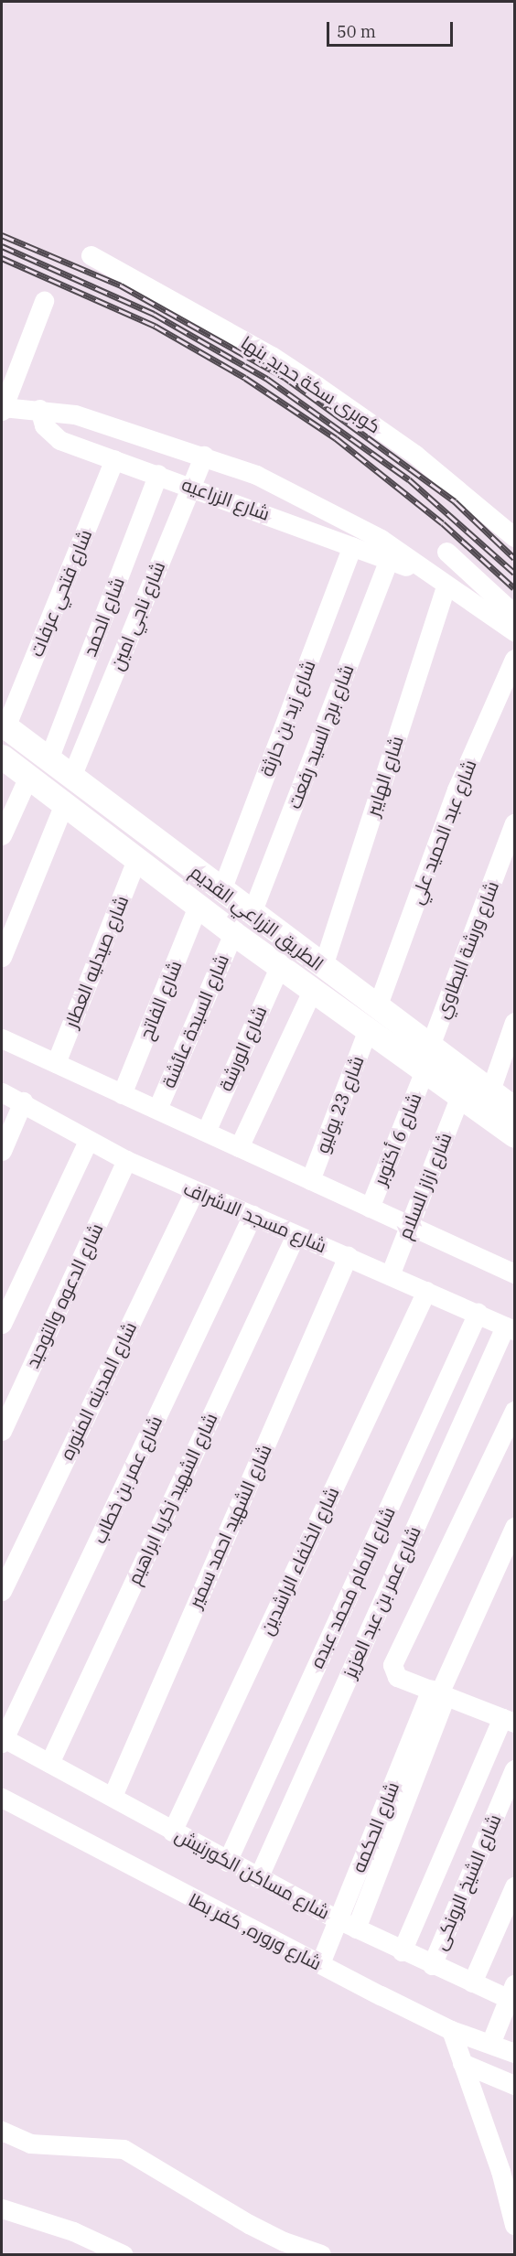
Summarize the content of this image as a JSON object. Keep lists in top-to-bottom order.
{
  "streets": {
    "main road": ["الطريق الزراعي القديم"],
    "street": [
      "كوبرى سكة حديد بنها",
      "شارع الزراعيه",
      "شارع فتحي عرفات",
      "شارع ناجي امين",
      "شارع الحمد",
      "شارع زيد بن حارثة",
      "شارع برج السيد رفعت",
      "شارع الهايبر",
      "شارع عبد الحميد علي",
      "شارع ورشة البطاوي",
      "شارع صيدليه العطار",
      "شارع الفاتح",
      "شارع السيدة عائشة",
      "شارع الورشة",
      "شارع 23 يوليو",
      "شارع 6 أكتوبر",
      "شارع ازاز السلام",
      "شارع مسجد الاشراف",
      "شارع الدعوه والتوحيد",
      "شارع المدينه المنوره",
      "شارع عمر بن خطاب",
      "شارع الشهيد زكريا ابراهيم",
      "شارع الشهيد احمد سمير",
      "شارع الخلفاء الراشدين",
      "شارع الامام محمد عبده",
      "شارع عمر بن عبد العزيز",
      "شارع الحكمه",
      "شارع مساكن الكورنيش",
      "شارع الشيخ الرونكى",
      "شارع وروره, كفر بطا"
    ]
  },
  "crossings": [
    ["شارع الزراعيه", "شارع فتحي عرفات"],
    ["شارع الزراعيه", "شارع ناجي امين"],
    ["شارع الزراعيه", "شارع الحمد"],
    ["شارع الزراعيه", "شارع زيد بن حارثة"],
    ["شارع الزراعيه", "شارع برج السيد رفعت"],
    ["شارع الزراعيه", "شارع الهايبر"],
    ["شارع فتحي عرفات", "الطريق الزراعي القديم"],
    ["شارع ناجي امين", "الطريق الزراعي القديم"],
    ["شارع الحمد", "الطريق الزراعي القديم"],
    ["شارع زيد بن حارثة", "الطريق الزراعي القديم"],
    ["شارع برج السيد رفعت", "الطريق الزراعي القديم"],
    ["شارع الهايبر", "الطريق الزراعي القديم"],
    ["شارع عبد الحميد علي", "الطريق الزراعي القديم"],
    ["الطريق الزراعي القديم", "شارع ورشة البطاوي"],
    ["الطريق الزراعي القديم", "شارع صيدليه العطار"],
    ["الطريق الزراعي القديم", "شارع الفاتح"],
    ["الطريق الزراعي القديم", "شارع السيدة عائشة"],
    ["الطريق الزراعي القديم", "شارع الورشة"],
    ["الطريق الزراعي القديم", "شارع 23 يوليو"],
    ["الطريق الزراعي القديم", "شارع 6 أكتوبر"],
    ["الطريق الزراعي القديم", "شارع ازاز السلام"],
    ["شارع ازاز السلام", "شارع مسجد الاشراف"],
    ["شارع مسجد الاشراف", "شارع الدعوه والتوحيد"],
    ["شارع مسجد الاشراف", "شارع المدينه المنوره"],
    ["شارع مسجد الاشراف", "شارع عمر بن خطاب"],
    ["شارع مسجد الاشراف", "شارع الشهيد زكريا ابراهيم"],
    ["شارع مسجد الاشراف", "شارع الشهيد احمد سمير"],
    ["شارع مسجد الاشراف", "شارع الخلفاء الراشدين"],
    ["شارع مسجد الاشراف", "شارع الامام محمد عبده"],
    ["شارع مسجد الاشراف", "شارع عمر بن عبد العزيز"],
    ["شارع عمر بن خطاب", "شارع مساكن الكورنيش"],
    ["شارع الشهيد زكريا ابراهيم", "شارع مساكن الكورنيش"],
    ["شارع الشهيد احمد سمير", "شارع مساكن الكورنيش"],
    ["شارع الخلفاء الراشدين", "شارع مساكن الكورنيش"],
    ["شارع الامام محمد عبده", "شارع مساكن الكورنيش"],
    ["شارع عمر بن عبد العزيز", "شارع مساكن الكورنيش"],
    ["شارع الحكمه", "شارع مساكن الكورنيش"],
    ["شارع الحكمه", "شارع وروره, كفر بطا"],
    ["شارع مساكن الكورنيش", "شارع الشيخ الرونكى"]
  ],
  "scale_bar": "50 m"
}
